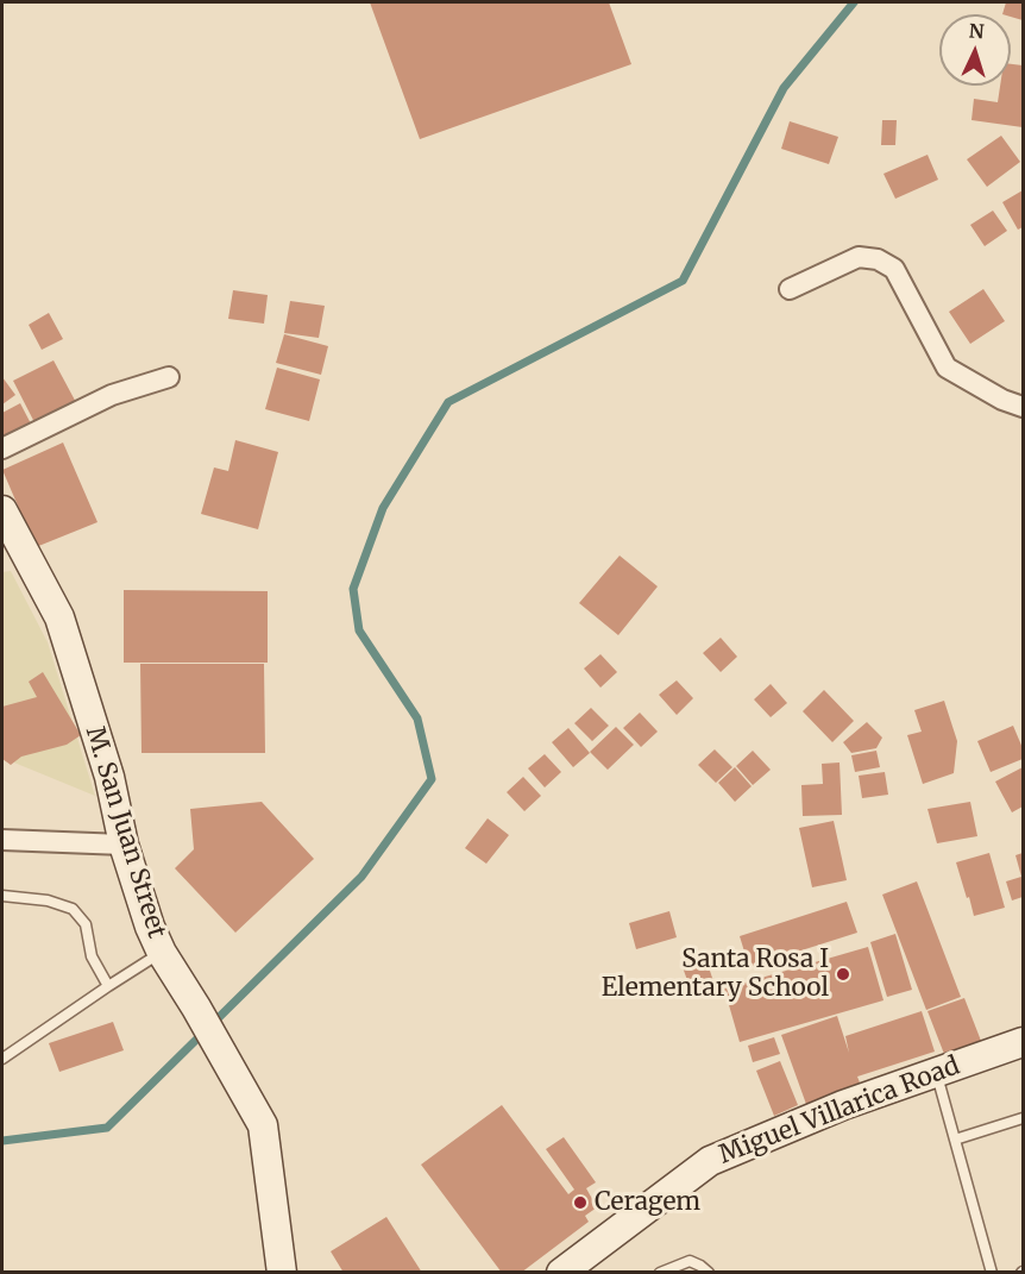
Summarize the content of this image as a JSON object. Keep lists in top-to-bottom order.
{
  "streets": {
    "street": ["M. San Juan Street", "Miguel Villarica Road"]
  },
  "places": ["Santa Rosa I Elementary School", "Ceragem"],
  "north": "top"
}
